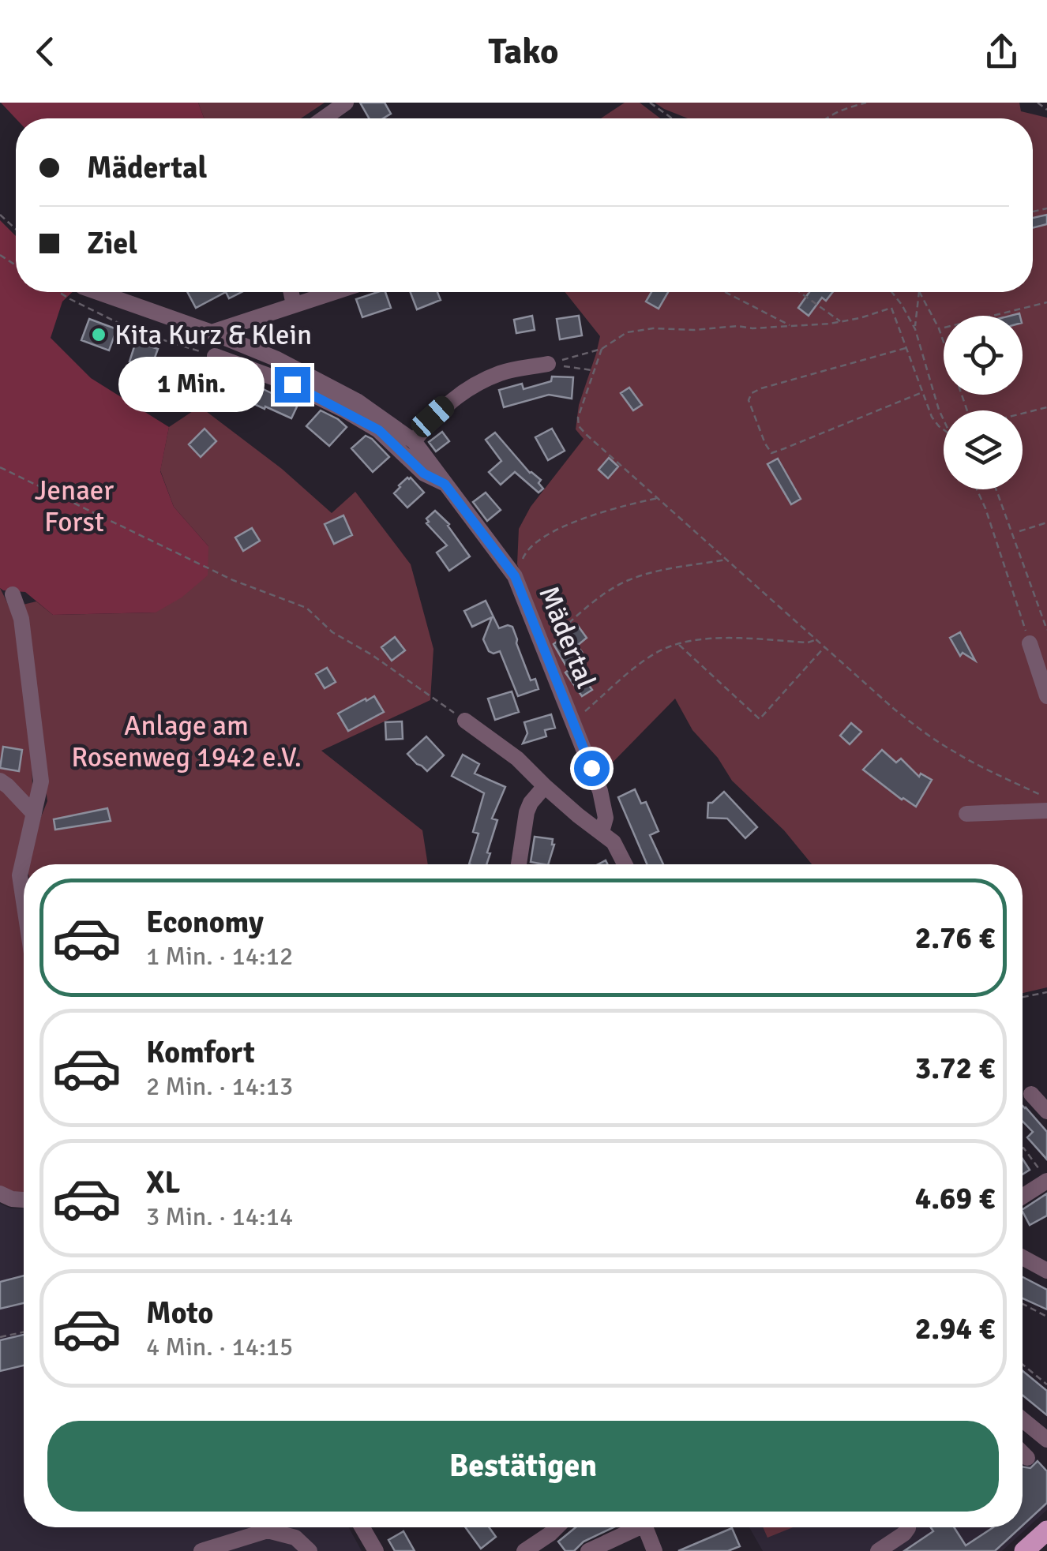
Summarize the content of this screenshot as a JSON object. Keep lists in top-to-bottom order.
{
  "streets": {
    "street": ["Mädertal"]
  },
  "parks": ["Jenaer Forst", "Anlage am Rosenweg 1942 e.V."],
  "places": ["Kita Kurz & Klein"],
  "page": {
    "header": "Tako",
    "banner": ["Mädertal", "Ziel"],
    "bubble": "1 Min.",
    "list": [
      {
        "name": "Economy",
        "note": "1 Min. · 14:12",
        "value": "2.76 €"
      },
      {
        "name": "Komfort",
        "note": "2 Min. · 14:13",
        "value": "3.72 €"
      },
      {
        "name": "XL",
        "note": "3 Min. · 14:14",
        "value": "4.69 €"
      },
      {
        "name": "Moto",
        "note": "4 Min. · 14:15",
        "value": "2.94 €"
      }
    ],
    "buttons": "Bestätigen"
  }
}
